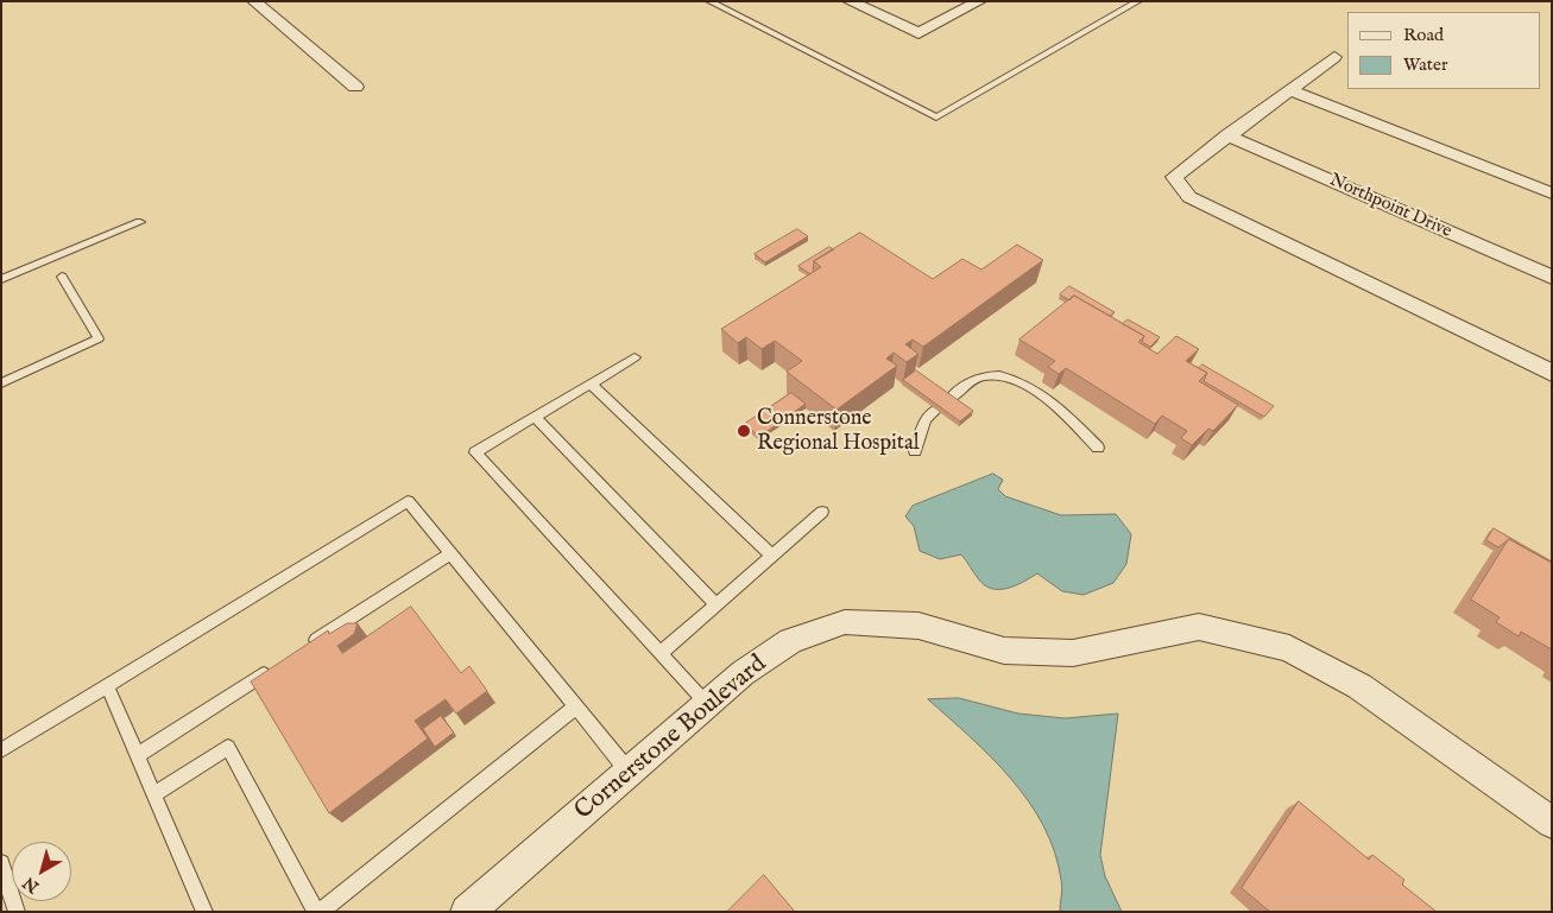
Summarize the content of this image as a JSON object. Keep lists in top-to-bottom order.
{
  "streets": {
    "street": ["Northpoint Drive", "Cornerstone Boulevard"]
  },
  "places": ["Connerstone Regional Hospital"],
  "legend": ["Road", "Water"],
  "north": "bottom left"
}
